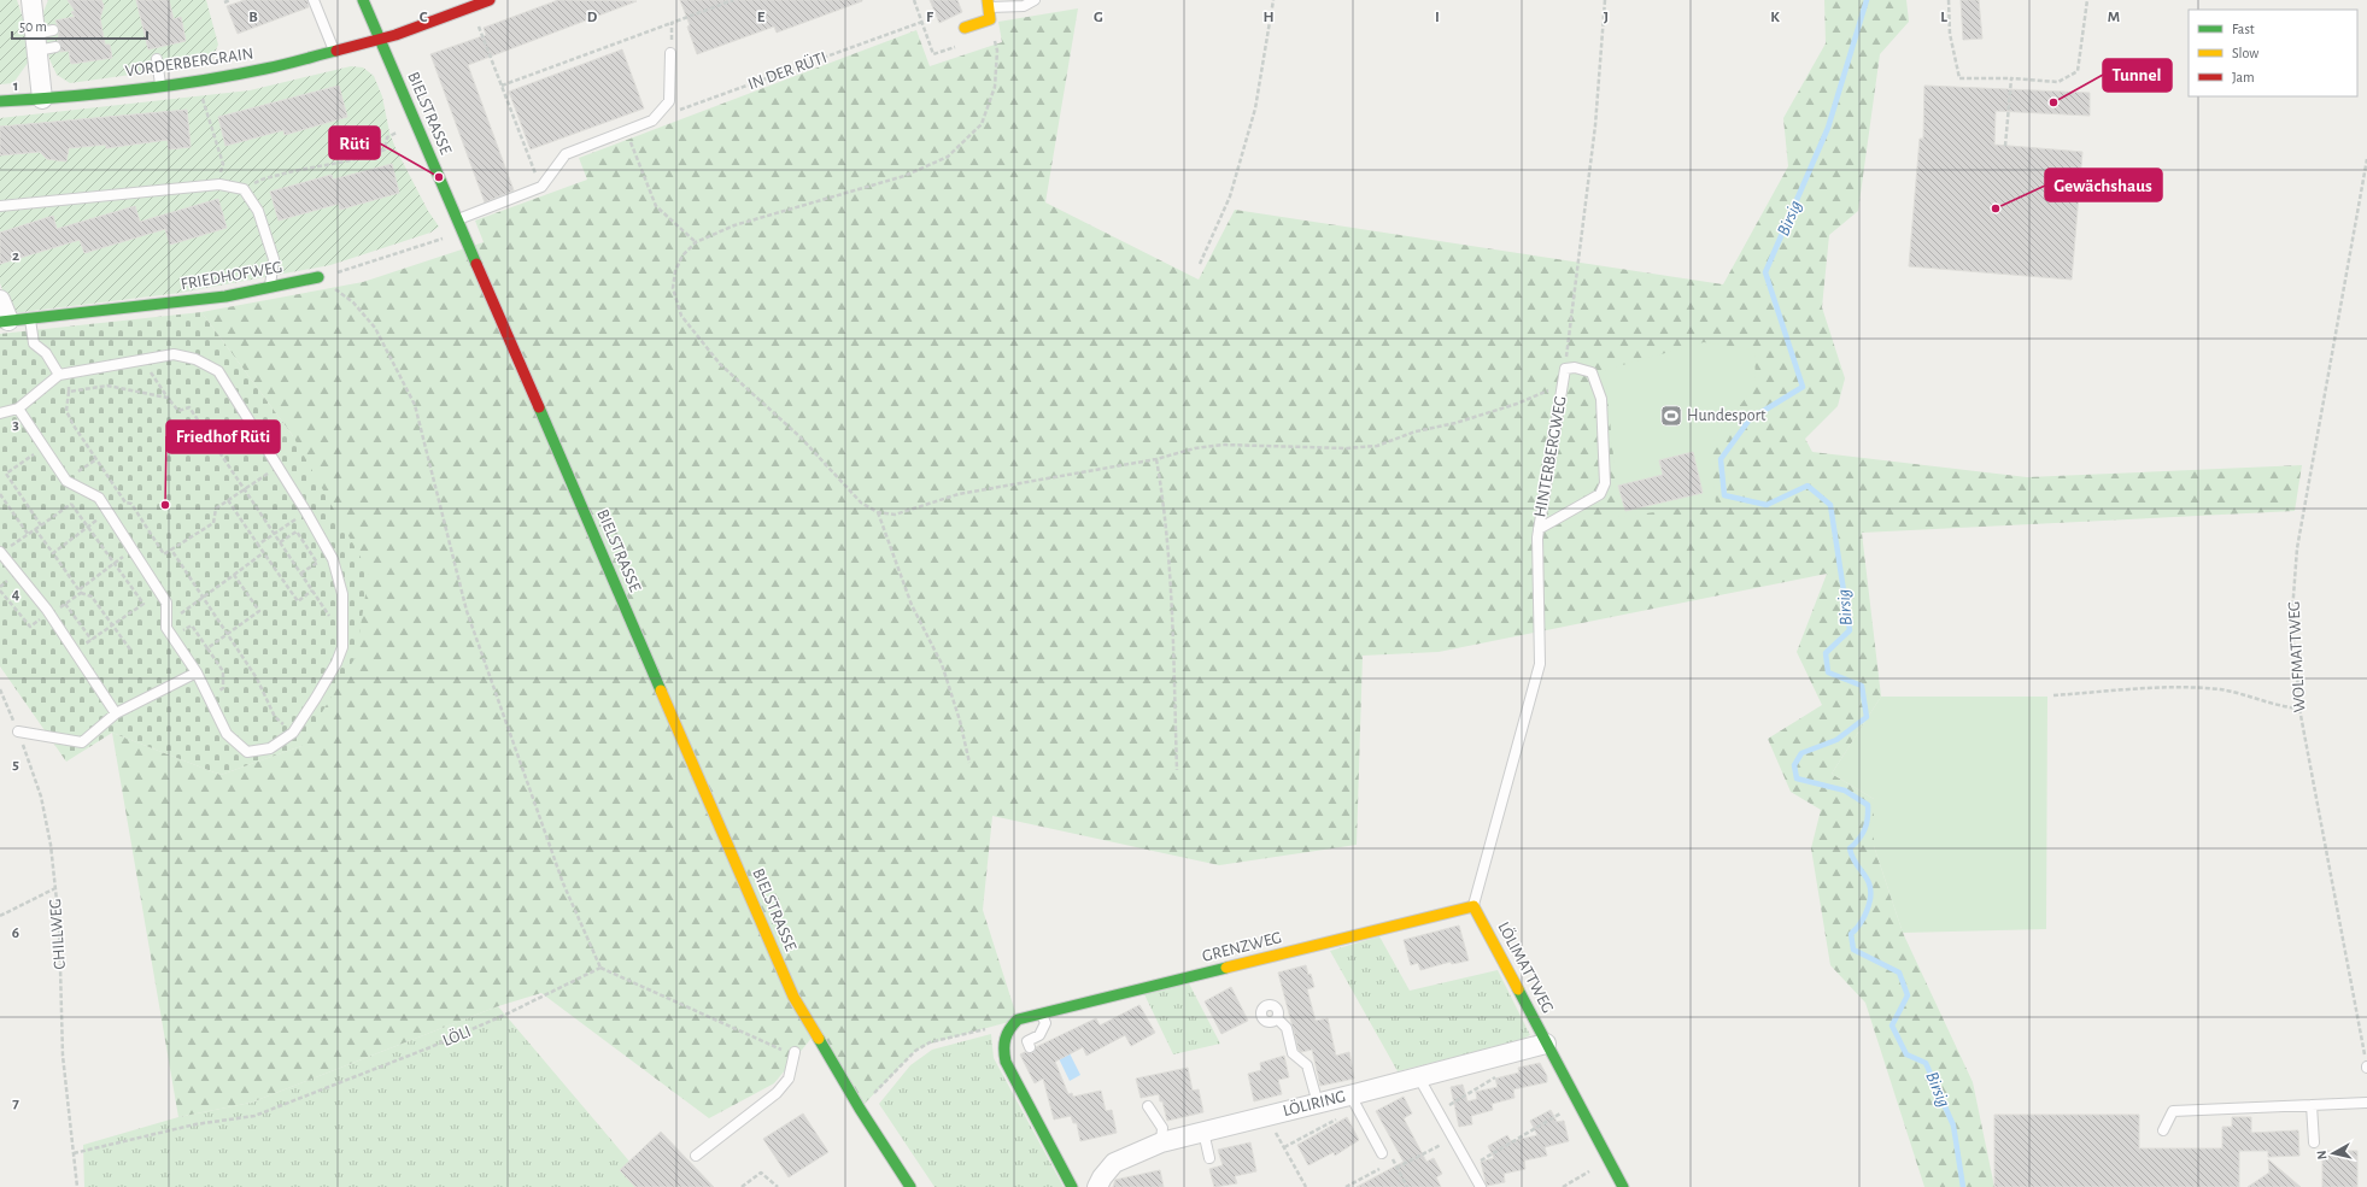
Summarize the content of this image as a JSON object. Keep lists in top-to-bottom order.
{
  "streets": {
    "street": [
      "VORDERBERGRAIN",
      "BIELSTRASSE",
      "FRIEDHOFWEG",
      "GRENZWEG",
      "LÖLIMATTWEG",
      "LÖLIRING"
    ],
    "lane": ["HINTERBERGWEG"],
    "path": [
      "IN DER RÜTI",
      "WOLFMATTWEG",
      "CHILLWEG",
      "LÖLI"
    ]
  },
  "crossings": [
    ["VORDERBERGRAIN", "BIELSTRASSE"],
    ["HINTERBERGWEG", "GRENZWEG"],
    ["HINTERBERGWEG", "LÖLIMATTWEG"],
    ["CHILLWEG", "LÖLI"],
    ["GRENZWEG", "LÖLIMATTWEG"],
    ["LÖLIMATTWEG", "LÖLIRING"]
  ],
  "water": ["Birsig"],
  "places": {
    "other": [
      "Tunnel",
      "Rüti",
      "Gewächshaus",
      "Friedhof Rüti"
    ],
    "sports": ["Hundesport"]
  },
  "legend": ["Fast", "Slow", "Jam"],
  "scale_bar": "50 m",
  "north": "left",
  "grid": {
    "columns": [
      "B",
      "C",
      "D",
      "E",
      "F",
      "G",
      "H",
      "I",
      "J",
      "K",
      "L",
      "M"
    ],
    "rows": [
      "1",
      "2",
      "3",
      "4",
      "5",
      "6",
      "7"
    ]
  }
}
